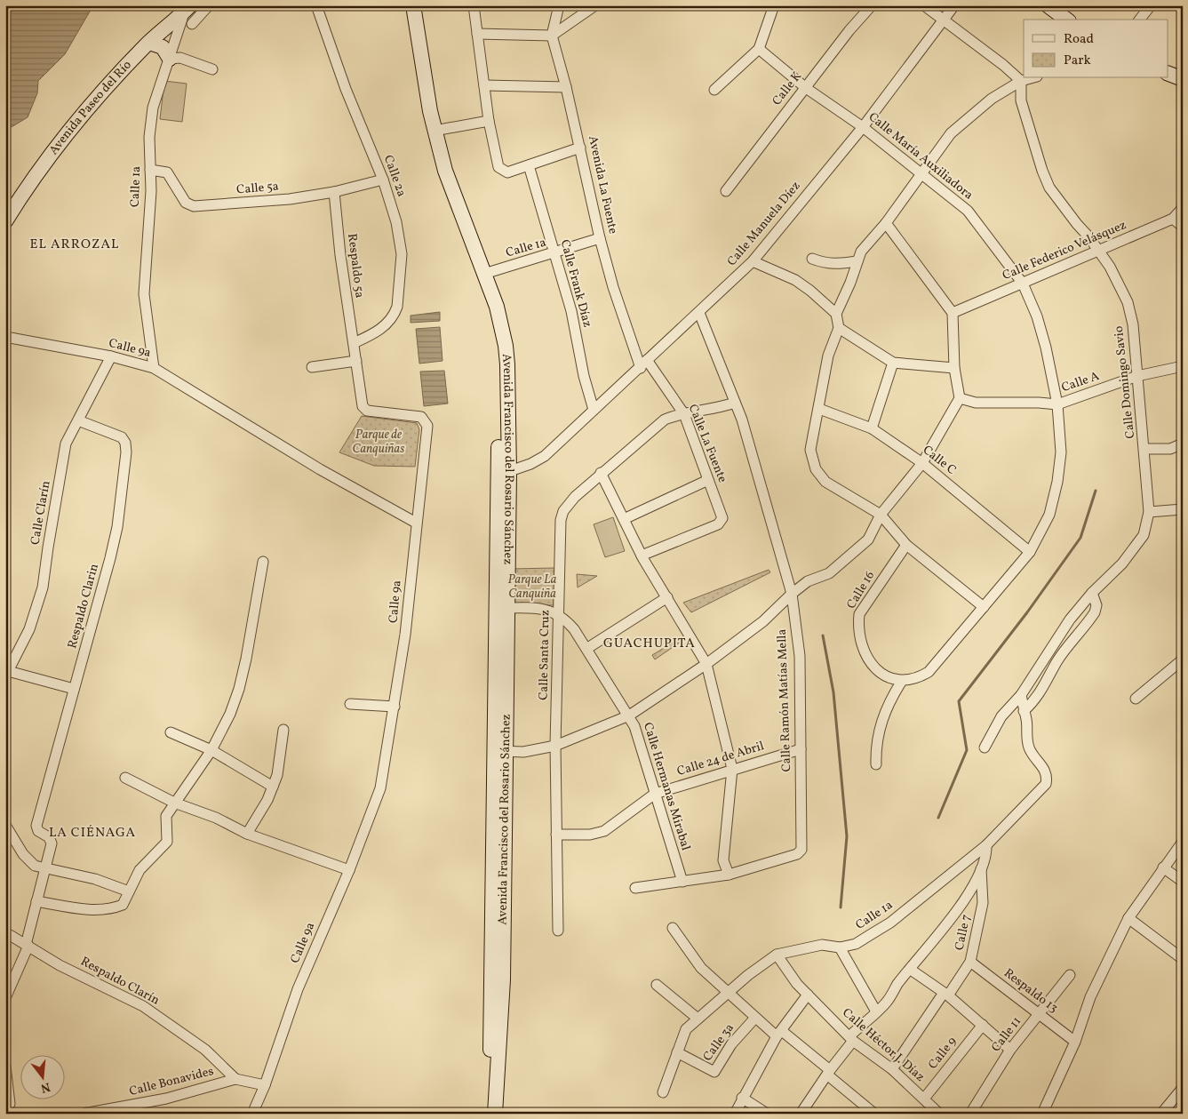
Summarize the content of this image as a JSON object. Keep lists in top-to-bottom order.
{
  "streets": {
    "main road": ["Avenida Paseo del Río", "Avenida Francisco del Rosario Sánchez"],
    "street": [
      "Calle K",
      "Calle María Auxiliadora",
      "Calle 2a",
      "Avenida La Fuente",
      "Calle 1a",
      "Calle 5a",
      "Calle Manuela Díez",
      "Calle Federico Velásquez",
      "Respaldo 5a",
      "Calle Frank Díaz",
      "Calle 9a",
      "Calle A",
      "Calle Domingo Savio",
      "Calle La Fuente",
      "Calle C",
      "Calle Clarín",
      "Calle 16",
      "Respaldo Clarin",
      "Calle Santa Cruz",
      "Calle Ramón Matías Mella",
      "Calle 24 de Abril",
      "Calle Hermanas Mirabal",
      "Calle 7",
      "Respaldo Clarín",
      "Respaldo 13",
      "Calle 11",
      "Calle 3a",
      "Calle Héctor J. Díaz",
      "Calle 9",
      "Calle Bonavides"
    ]
  },
  "crossings": [
    ["Calle K", "Calle María Auxiliadora"],
    ["Avenida Paseo del Río", "Calle 1a"],
    ["Calle María Auxiliadora", "Calle Manuela Díez"],
    ["Calle María Auxiliadora", "Calle Federico Velásquez"],
    ["Calle María Auxiliadora", "Calle A"],
    ["Calle María Auxiliadora", "Calle C"],
    ["Calle 2a", "Calle 5a"],
    ["Calle 2a", "Respaldo 5a"],
    ["Avenida La Fuente", "Calle 1a"],
    ["Avenida La Fuente", "Calle Manuela Díez"],
    ["Avenida La Fuente", "Calle La Fuente"],
    ["Calle 1a", "Calle 5a"],
    ["Calle 1a", "Calle Frank Díaz"],
    ["Calle 1a", "Calle 9a"],
    ["Calle 1a", "Avenida Francisco del Rosario Sánchez"],
    ["Calle 1a", "Calle 3a"],
    ["Calle 1a", "Calle Héctor J. Díaz"],
    ["Calle 5a", "Respaldo 5a"],
    ["Calle Manuela Díez", "Calle Frank Díaz"],
    ["Calle Manuela Díez", "Calle La Fuente"],
    ["Calle Manuela Díez", "Avenida Francisco del Rosario Sánchez"],
    ["Calle Manuela Díez", "Calle Ramón Matías Mella"],
    ["Calle Federico Velásquez", "Calle Domingo Savio"],
    ["Respaldo 5a", "Calle 9a"],
    ["Calle 9a", "Calle Clarín"],
    ["Calle 9a", "Calle Bonavides"],
    ["Calle A", "Calle Domingo Savio"],
    ["Calle La Fuente", "Calle Santa Cruz"],
    ["Avenida Francisco del Rosario Sánchez", "Calle Hermanas Mirabal"],
    ["Calle Clarín", "Respaldo Clarin"],
    ["Calle Santa Cruz", "Calle Ramón Matías Mella"],
    ["Calle Santa Cruz", "Calle 24 de Abril"],
    ["Calle Santa Cruz", "Calle Hermanas Mirabal"],
    ["Calle Ramón Matías Mella", "Calle 24 de Abril"],
    ["Calle Ramón Matías Mella", "Calle Hermanas Mirabal"],
    ["Calle 24 de Abril", "Calle Hermanas Mirabal"],
    ["Calle 7", "Respaldo 13"],
    ["Calle 7", "Calle Héctor J. Díaz"],
    ["Respaldo Clarín", "Calle Bonavides"],
    ["Respaldo 13", "Calle 11"],
    ["Calle Héctor J. Díaz", "Calle 9"]
  ],
  "districts": ["EL ARROZAL", "GUACHUPITA", "LA CIÉNAGA"],
  "parks": ["Parque de Canquiñas", "Parque La Canquiña"],
  "legend": ["Road", "Park"],
  "north": "bottom"
}
